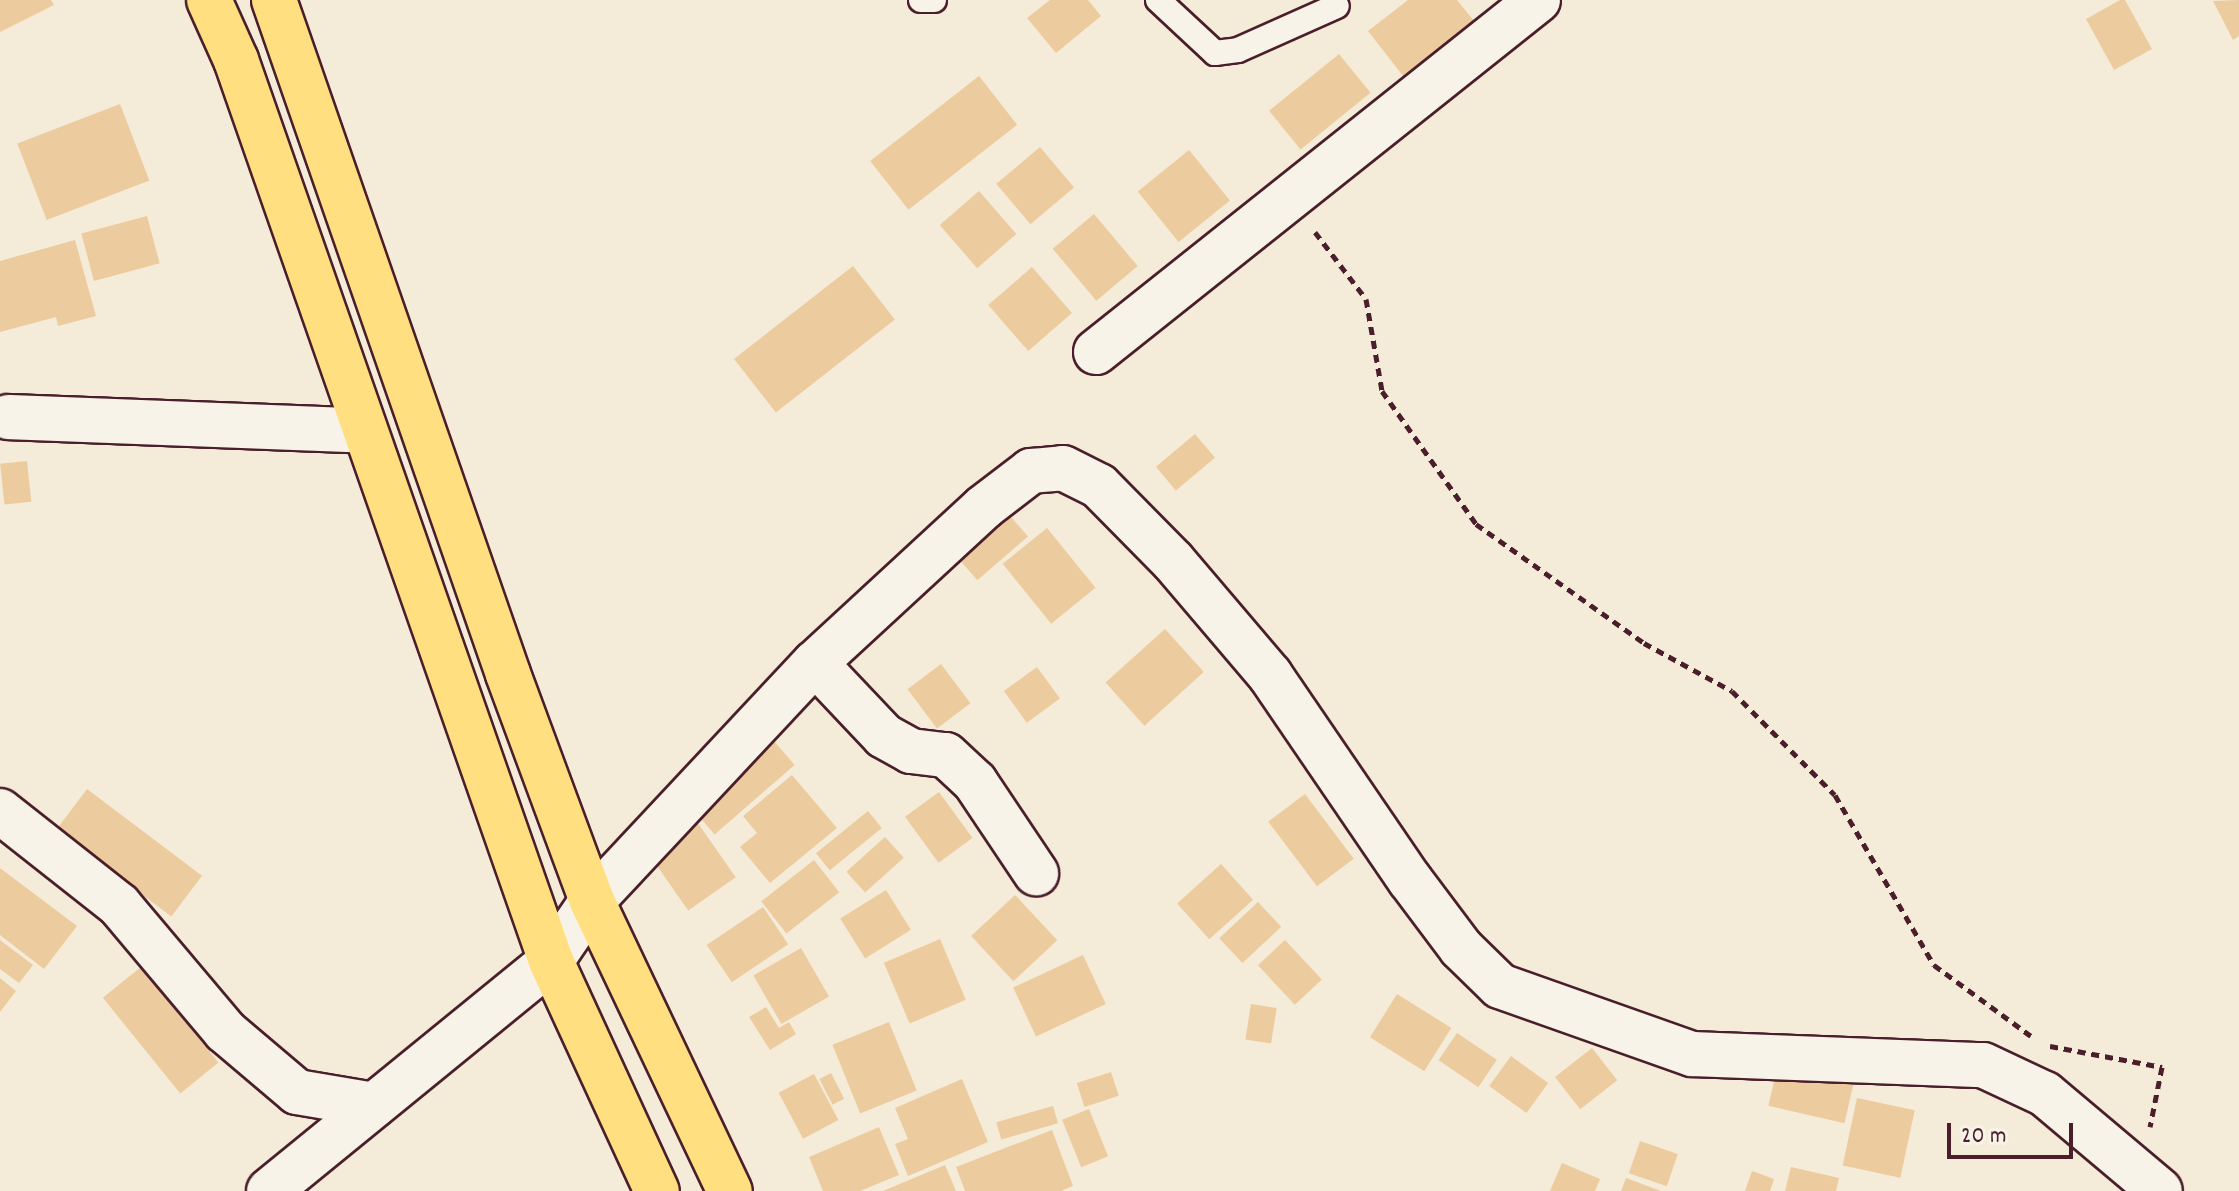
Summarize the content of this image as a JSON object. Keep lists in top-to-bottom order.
{
  "scale_bar": "20 m"
}
